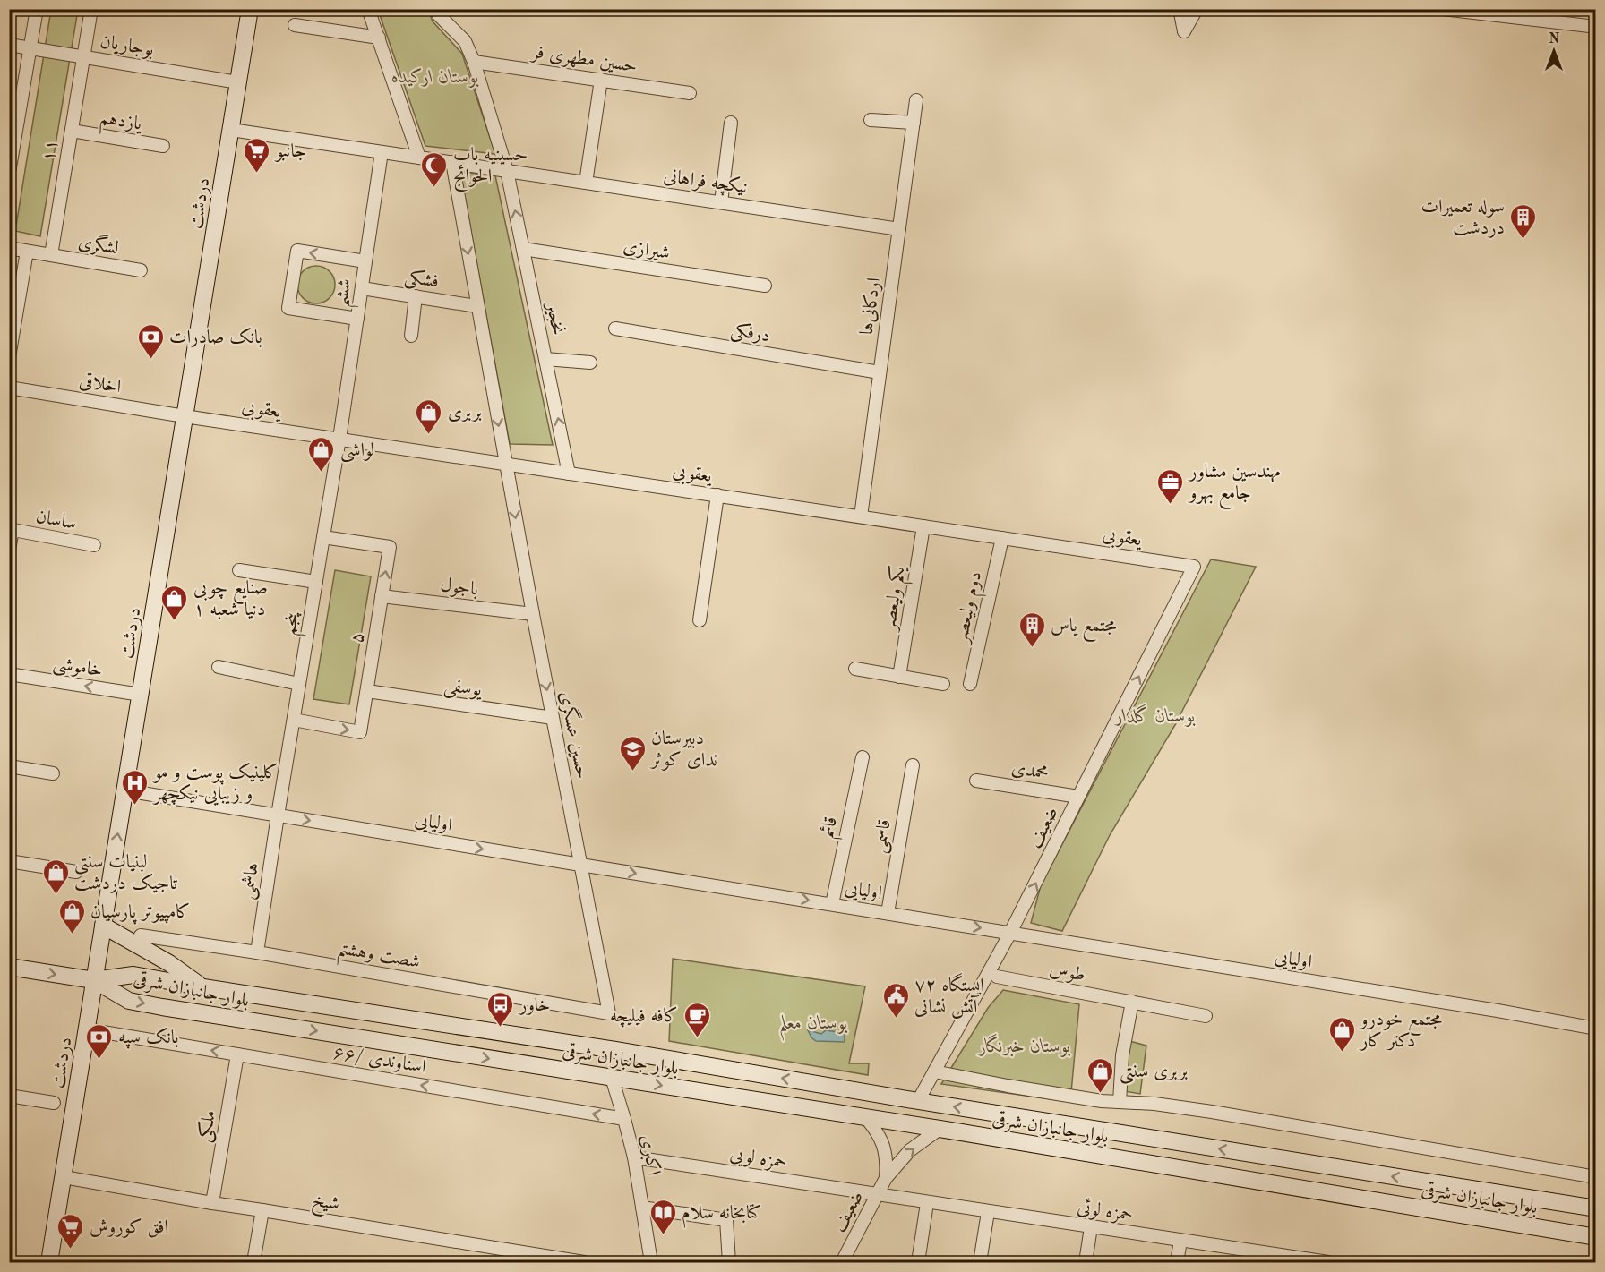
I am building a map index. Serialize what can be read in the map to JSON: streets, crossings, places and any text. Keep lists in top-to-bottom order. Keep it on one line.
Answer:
{"streets":{"main road":["دردشت","بلوار جانبازان شرقی"],"street":["بوجاریان","حسین مطهری فر","یازدهم","۱۱","نیکچه فراهانی","لشگری","شیرازی","فشکی","ششم","اردکانی‌ها","نخجیر","درفکی","اخلاقی","یعقوبی","ساسان","باجول","یکم ولیعصر","دوم ولیعصر","پنجم","۵","خاموشی","یوسفی","حسین عسگری","محمدی","اولیایی","قائم","ضعیف","قاسمی","هاشمی","شصت وهشتم","طوس","اسناوندی /۶۶","ملکی","اکبری","حمزه لویی","شیخ","حمزه لوئی"]},"crossings":[["بوجاریان","۱۱"],["بوجاریان","دردشت"],["حسین مطهری فر","نخجیر"],["یازدهم","۱۱"],["۱۱","لشگری"],["نیکچه فراهانی","اردکانی‌ها"],["نیکچه فراهانی","نخجیر"],["دردشت","اخلاقی"],["دردشت","یعقوبی"],["دردشت","خاموشی"],["دردشت","اولیایی"],["دردشت","بلوار جانبازان شرقی"],["دردشت","اسناوندی /۶۶"],["دردشت","شیخ"],["شیرازی","نخجیر"],["فشکی","ششم"],["ششم","یعقوبی"],["ششم","پنجم"],["اردکانی‌ها","درفکی"],["اردکانی‌ها","یعقوبی"],["نخجیر","یعقوبی"],["اخلاقی","یعقوبی"],["یعقوبی","یکم ولیعصر"],["یعقوبی","دوم ولیعصر"],["یعقوبی","پنجم"],["یعقوبی","حسین عسگری"],["یعقوبی","ضعیف"],["باجول","۵"],["باجول","حسین عسگری"],["پنجم","۵"],["پنجم","اولیایی"],["پنجم","هاشمی"],["۵","یوسفی"],["یوسفی","حسین عسگری"],["حسین عسگری","اولیایی"],["حسین عسگری","شصت وهشتم"],["محمدی","ضعیف"],["اولیایی","قائم"],["اولیایی","ضعیف"],["اولیایی","قاسمی"],["اولیایی","هاشمی"],["ضعیف","بلوار جانبازان شرقی"],["ضعیف","حمزه لویی"],["ضعیف","حمزه لوئی"],["هاشمی","شصت وهشتم"],["اسناوندی /۶۶","ملکی"],["اسناوندی /۶۶","اکبری"],["ملکی","شیخ"],["اکبری","حمزه لویی"],["حمزه لویی","حمزه لوئی"]],"one_way":["حسین عسگری","اولیایی","ضعیف","اسناوندی /۶۶"],"parks":["بوستان ارکیده","بوستان گلدار","بوستان معلم","بوستان خبرنگار"],"places":{"supermarket":["جانبو","افق کوروش"],"mosque":["حسینیه باب الحوائج"],"building":["سوله تعمیرات دردشت","مجتمع یاس"],"bank":["بانک صادرات","بانک سپه"],"shop":["بربری","لواشی","صنایع چوبی دنیا شعبه ۱","لبنیات سنتی تاجیک دردشت","کامپیوتر پارسیان","مجتمع خودرو دکتر کار","بربری سنتی"],"office":["مهندسین مشاور جامع بهرو"],"school or university":["دبیرستان ندای کوثر"],"hospital":["کلینیک پوست و مو و زیبایی نیکچهر"],"public building":["ایستگاه ۷۲ آتش نشانی"],"bus stop":["خاور"],"cafe":["کافه فیلیچه"],"library":["کتابخانه سلام"]},"north":"top"}
